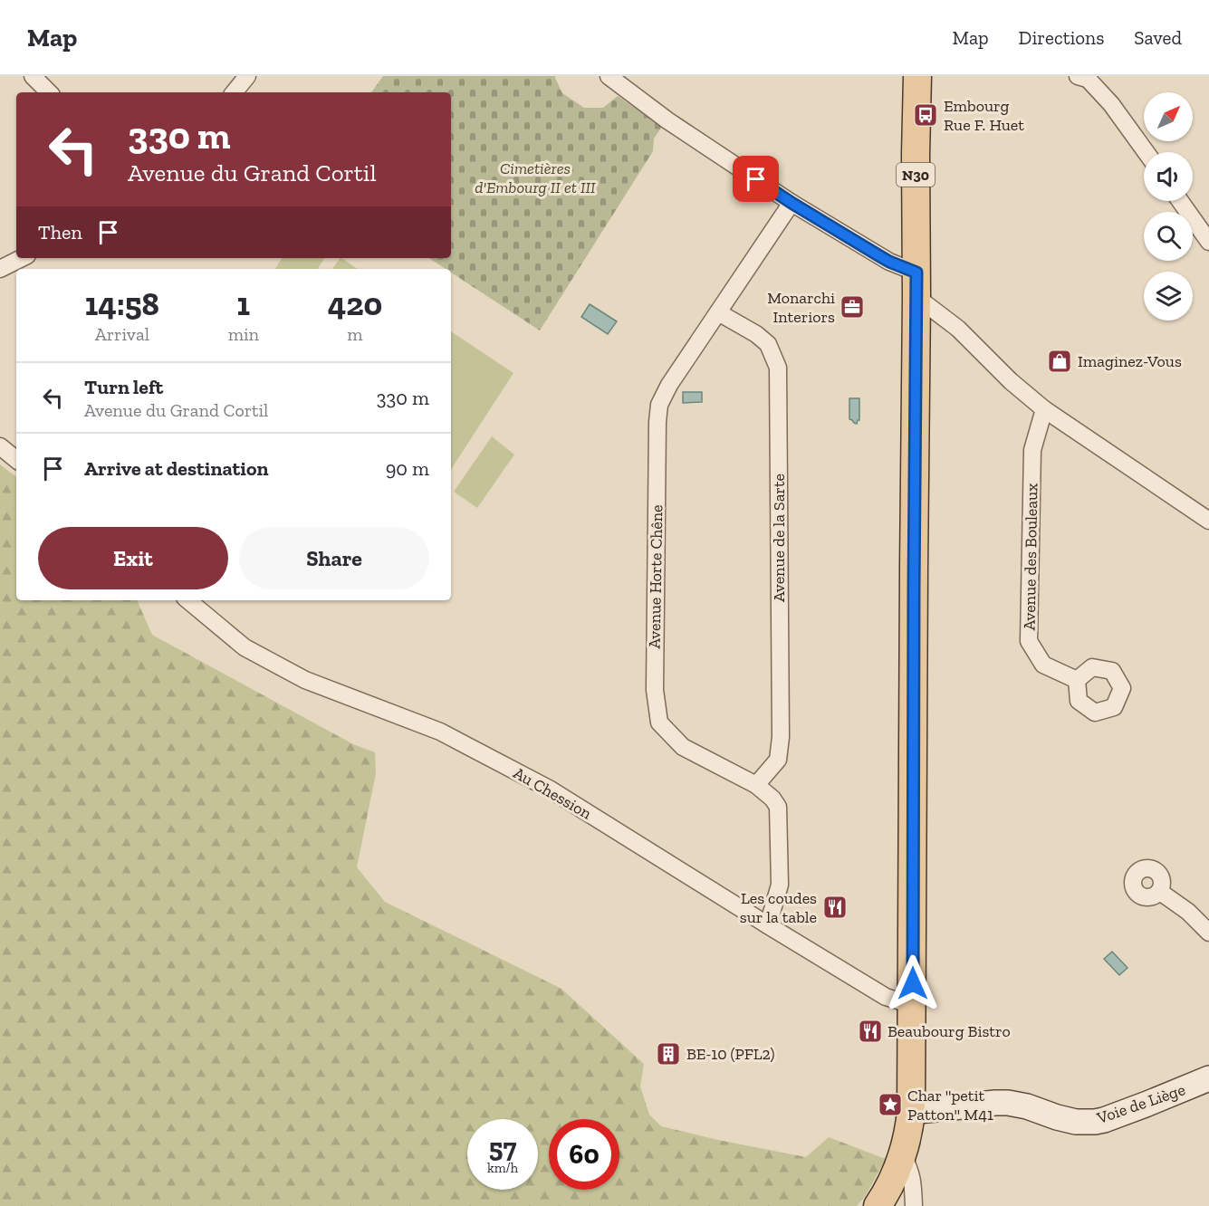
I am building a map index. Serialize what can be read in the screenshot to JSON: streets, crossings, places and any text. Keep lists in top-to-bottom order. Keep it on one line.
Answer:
{"streets":{"main road":["N30"],"street":["Avenue de la Sarte","Avenue des Bouleaux","Avenue Horte Chêne","Au Chession","Voie de Liège"]},"crossings":[["N30","Au Chession"],["N30","Voie de Liège"],["Avenue de la Sarte","Avenue Horte Chêne"],["Avenue Horte Chêne","Au Chession"]],"parks":["Cimetières d'Embourg II et III"],"places":{"bus stop":["Embourg Rue F. Huet"],"office":["Monarchi Interiors"],"shop":["Imaginez-Vous"],"restaurant":["Les coudes sur la table","Beaubourg Bistro"],"building":["BE-10 (PFL2)"],"place":["Char \"petit Patton\" M41"]},"north":"top right","page":{"header":"Map","nav":["Map","Directions","Saved"],"turn":["330 m","Avenue du Grand Cortil"],"then":"Then","eta":["14:58","Arrival","1","min","420","m"],"list":[{"name":"Turn left","note":"Avenue du Grand Cortil","value":"330 m"},{"name":"Arrive at destination","value":"90 m"}],"buttons":["Exit","Share"],"speed":"57 km/h","limit":"60"}}
